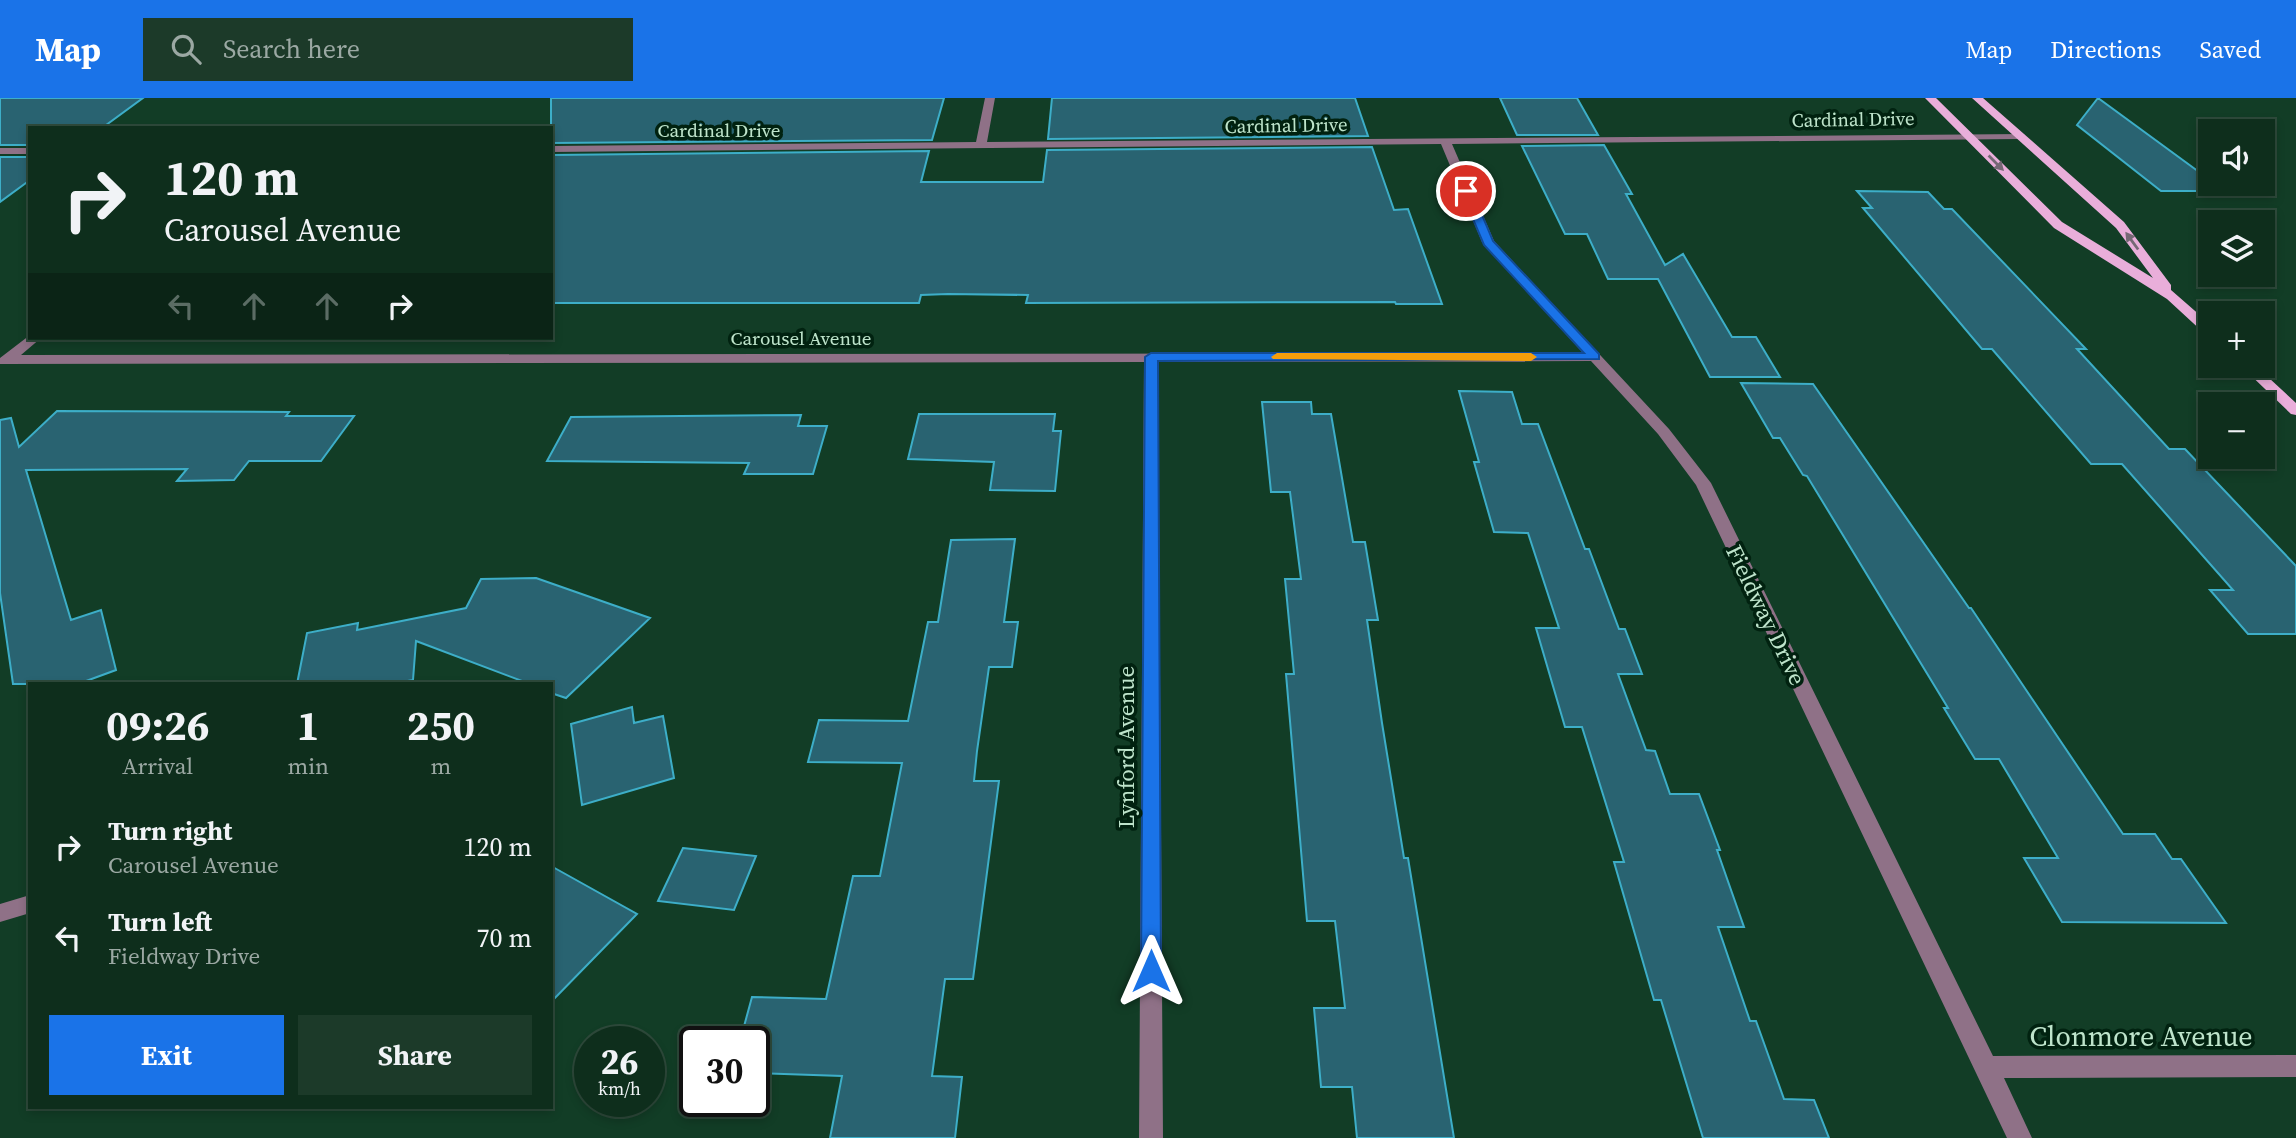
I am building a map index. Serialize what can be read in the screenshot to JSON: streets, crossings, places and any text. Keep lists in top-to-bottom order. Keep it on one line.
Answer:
{"streets":{"street":["Cardinal Drive","Carousel Avenue","Fieldway Drive","Lynford Avenue","Clonmore Avenue"]},"crossings":[["Cardinal Drive","Fieldway Drive"],["Carousel Avenue","Fieldway Drive"],["Carousel Avenue","Lynford Avenue"],["Fieldway Drive","Clonmore Avenue"]],"page":{"header":"Map","search":"Search here","nav":["Map","Directions","Saved"],"map_buttons":["+","−"],"turn":["120 m","Carousel Avenue"],"eta":["09:26","Arrival","1","min","250","m"],"list":[{"name":"Turn right","note":"Carousel Avenue","value":"120 m"},{"name":"Turn left","note":"Fieldway Drive","value":"70 m"}],"buttons":["Exit","Share"],"speed":"26 km/h","limit":"30"}}
